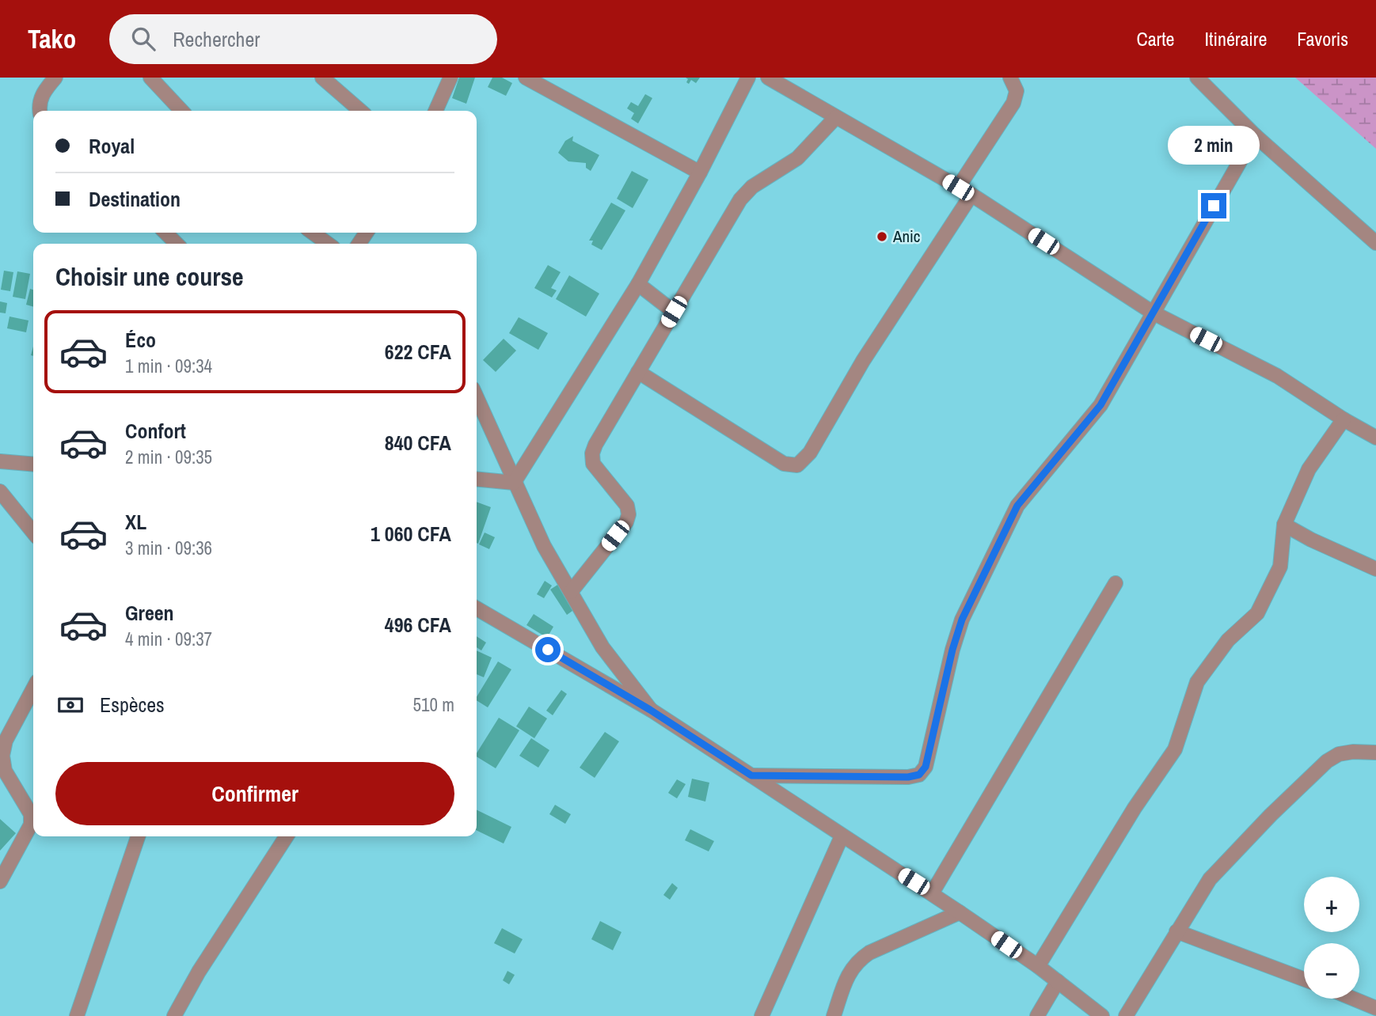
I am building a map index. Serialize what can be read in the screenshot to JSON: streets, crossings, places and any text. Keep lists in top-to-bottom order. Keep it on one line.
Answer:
{"places":["Anic"],"page":{"header":"Tako","search":"Rechercher","nav":["Carte","Itinéraire","Favoris"],"banner":["Royal","Destination"],"bubble":"2 min","heading":"Choisir une course","list":[{"name":"Éco","note":"1 min · 09:34","value":"622 CFA"},{"name":"Confort","note":"2 min · 09:35","value":"840 CFA"},{"name":"XL","note":"3 min · 09:36","value":"1 060 CFA"},{"name":"Green","note":"4 min · 09:37","value":"496 CFA"}],"pay":["Espèces","510 m"],"buttons":"Confirmer","map_buttons":["+","−"]}}
